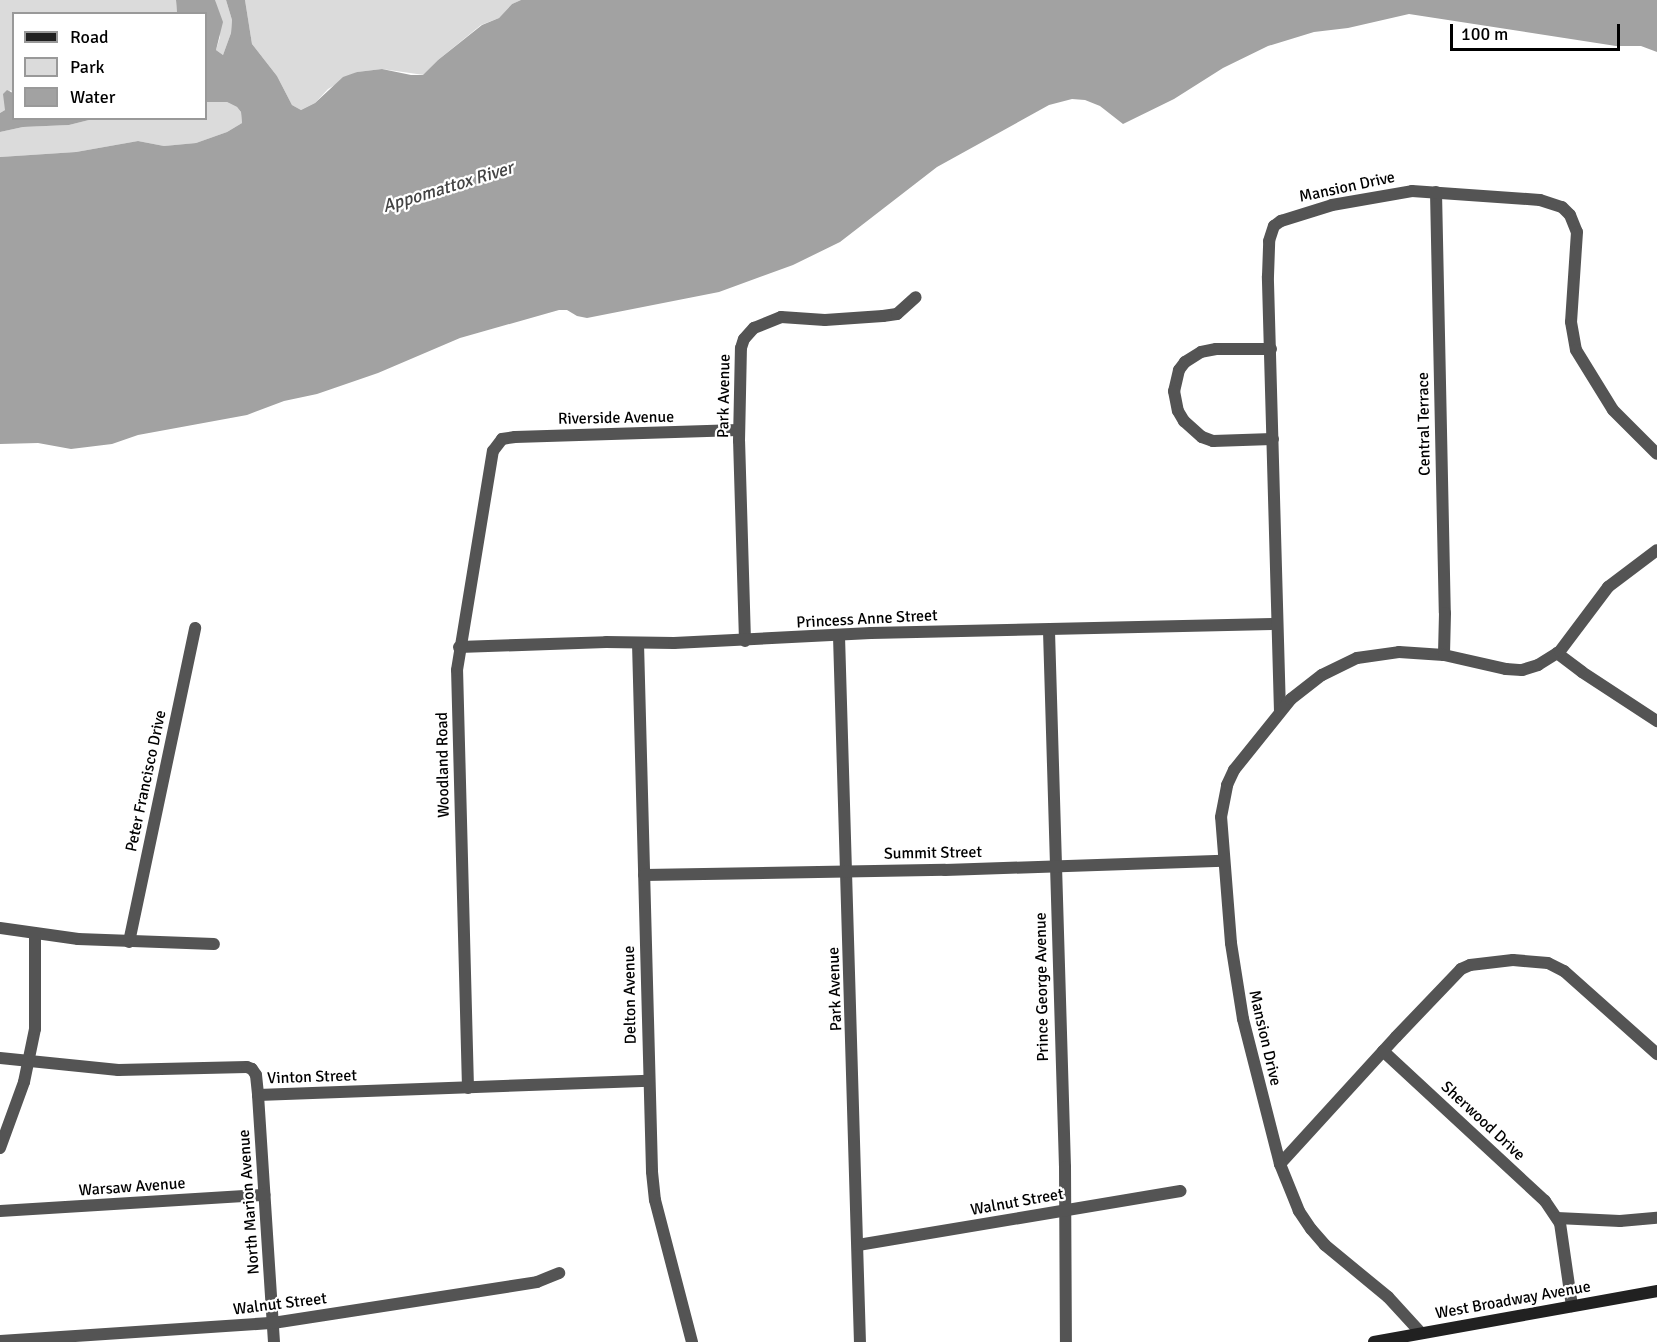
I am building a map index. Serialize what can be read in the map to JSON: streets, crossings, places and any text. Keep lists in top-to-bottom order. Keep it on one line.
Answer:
{"streets":{"main road":["West Broadway Avenue"],"street":["Mansion Drive","Park Avenue","Riverside Avenue","Central Terrace","Princess Anne Street","Woodland Road","Peter Francisco Drive","Summit Street","Prince George Avenue","Delton Avenue","Vinton Street","Sherwood Drive","Warsaw Avenue","North Marion Avenue","Walnut Street"]},"crossings":[["Mansion Drive","Central Terrace"],["Mansion Drive","Princess Anne Street"],["Mansion Drive","Summit Street"],["Mansion Drive","West Broadway Avenue"],["Park Avenue","Riverside Avenue"],["Park Avenue","Princess Anne Street"],["Park Avenue","Summit Street"],["Park Avenue","Walnut Street"],["Riverside Avenue","Woodland Road"],["Princess Anne Street","Woodland Road"],["Princess Anne Street","Prince George Avenue"],["Princess Anne Street","Delton Avenue"],["Woodland Road","Vinton Street"],["Summit Street","Prince George Avenue"],["Summit Street","Delton Avenue"],["Prince George Avenue","Walnut Street"],["Delton Avenue","Vinton Street"],["Vinton Street","North Marion Avenue"],["Sherwood Drive","West Broadway Avenue"],["Warsaw Avenue","North Marion Avenue"],["North Marion Avenue","Walnut Street"]],"water":["Appomattox River"],"legend":["Road","Park","Water"],"scale_bar":"100 m"}
